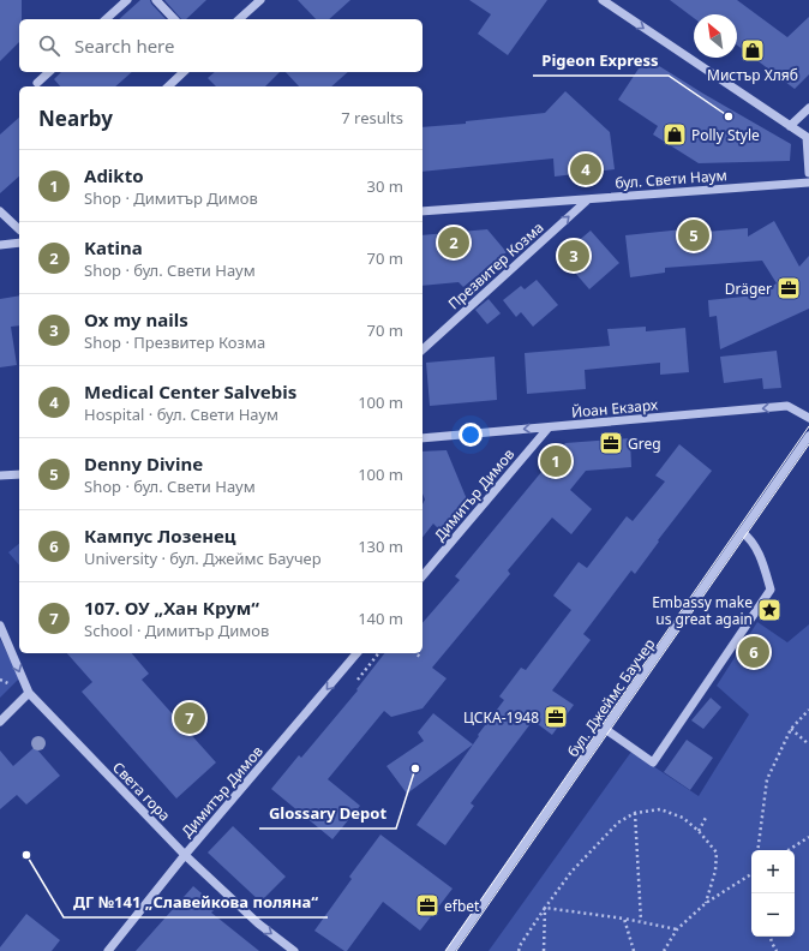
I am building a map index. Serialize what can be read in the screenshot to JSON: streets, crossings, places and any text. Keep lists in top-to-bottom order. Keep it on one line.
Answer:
{"streets":{"street":["бул. Свети Наум","Презвитер Козма","Йоан Екзарх","Димитър Димов","бул. Джеймс Баучер","Света гора"]},"crossings":[["бул. Свети Наум","Презвитер Козма"],["Йоан Екзарх","Димитър Димов"],["Димитър Димов","Света гора"]],"one_way":["Презвитер Козма","Йоан Екзарх","Димитър Димов","Света гора"],"places":{"shop":["Мистър Хляб","Polly Style"],"other":["Pigeon Express","Glossary Depot","ДГ №141 „Славейкова поляна“"],"office":["Dräger","Greg","ЦСКА-1948","efbet"],"place":["Embassy make us great again"]},"north":"top left","page":{"search":"Search here","heading":["Nearby","7 results"],"list":[{"mark":"1","name":"Adikto","note":"Shop · Димитър Димов","value":"30 m"},{"mark":"2","name":"Katina","note":"Shop · бул. Свети Наум","value":"70 m"},{"mark":"3","name":"Ox my nails","note":"Shop · Презвитер Козма","value":"70 m"},{"mark":"4","name":"Medical Center Salvebis","note":"Hospital · бул. Свети Наум","value":"100 m"},{"mark":"5","name":"Denny Divine","note":"Shop · бул. Свети Наум","value":"100 m"},{"mark":"6","name":"Кампус Лозенец","note":"University · бул. Джеймс Баучер","value":"130 m"},{"mark":"7","name":"107. ОУ „Хан Крум“","note":"School · Димитър Димов","value":"140 m"}],"pins":["4","5","2","3","1","6","7"],"map_buttons":["+","−"]}}
